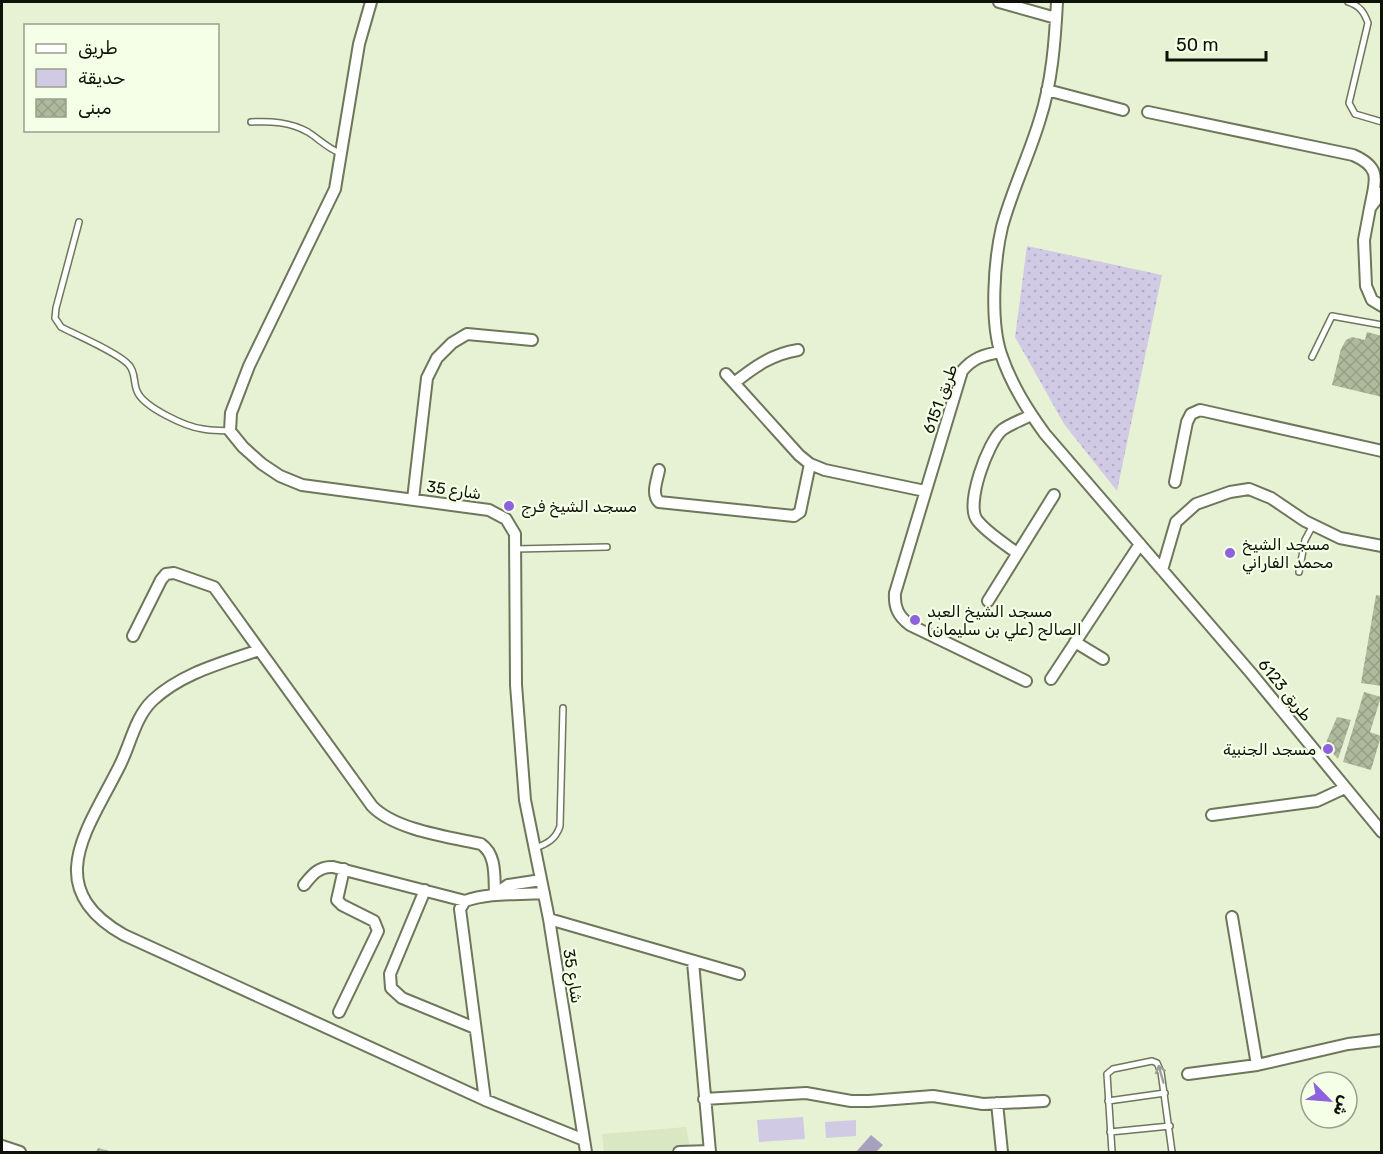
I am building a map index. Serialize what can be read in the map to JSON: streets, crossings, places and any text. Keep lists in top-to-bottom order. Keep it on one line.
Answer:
{"streets":{"street":["طريق 6151","شارع 35","طريق 6123"]},"crossings":[["طريق 6151","طريق 6123"]],"places":["مسجد الشيخ فرج","مسجد الشيخ محمد الفاراني","مسجد الشيخ العبد الصالح (علي بن سليمان)","مسجد الجنبية"],"legend":["طريق","حديقة","مبنى"],"scale_bar":"50 m","north":"bottom right"}
